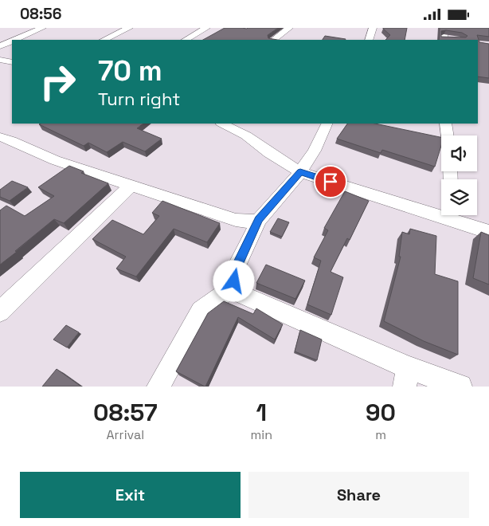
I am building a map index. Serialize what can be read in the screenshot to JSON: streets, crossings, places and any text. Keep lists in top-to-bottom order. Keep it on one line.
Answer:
{"page":{"status":"08:56","turn":["70 m","Turn right"],"eta":["08:57","Arrival","1","min","90","m"],"buttons":["Exit","Share"]}}
